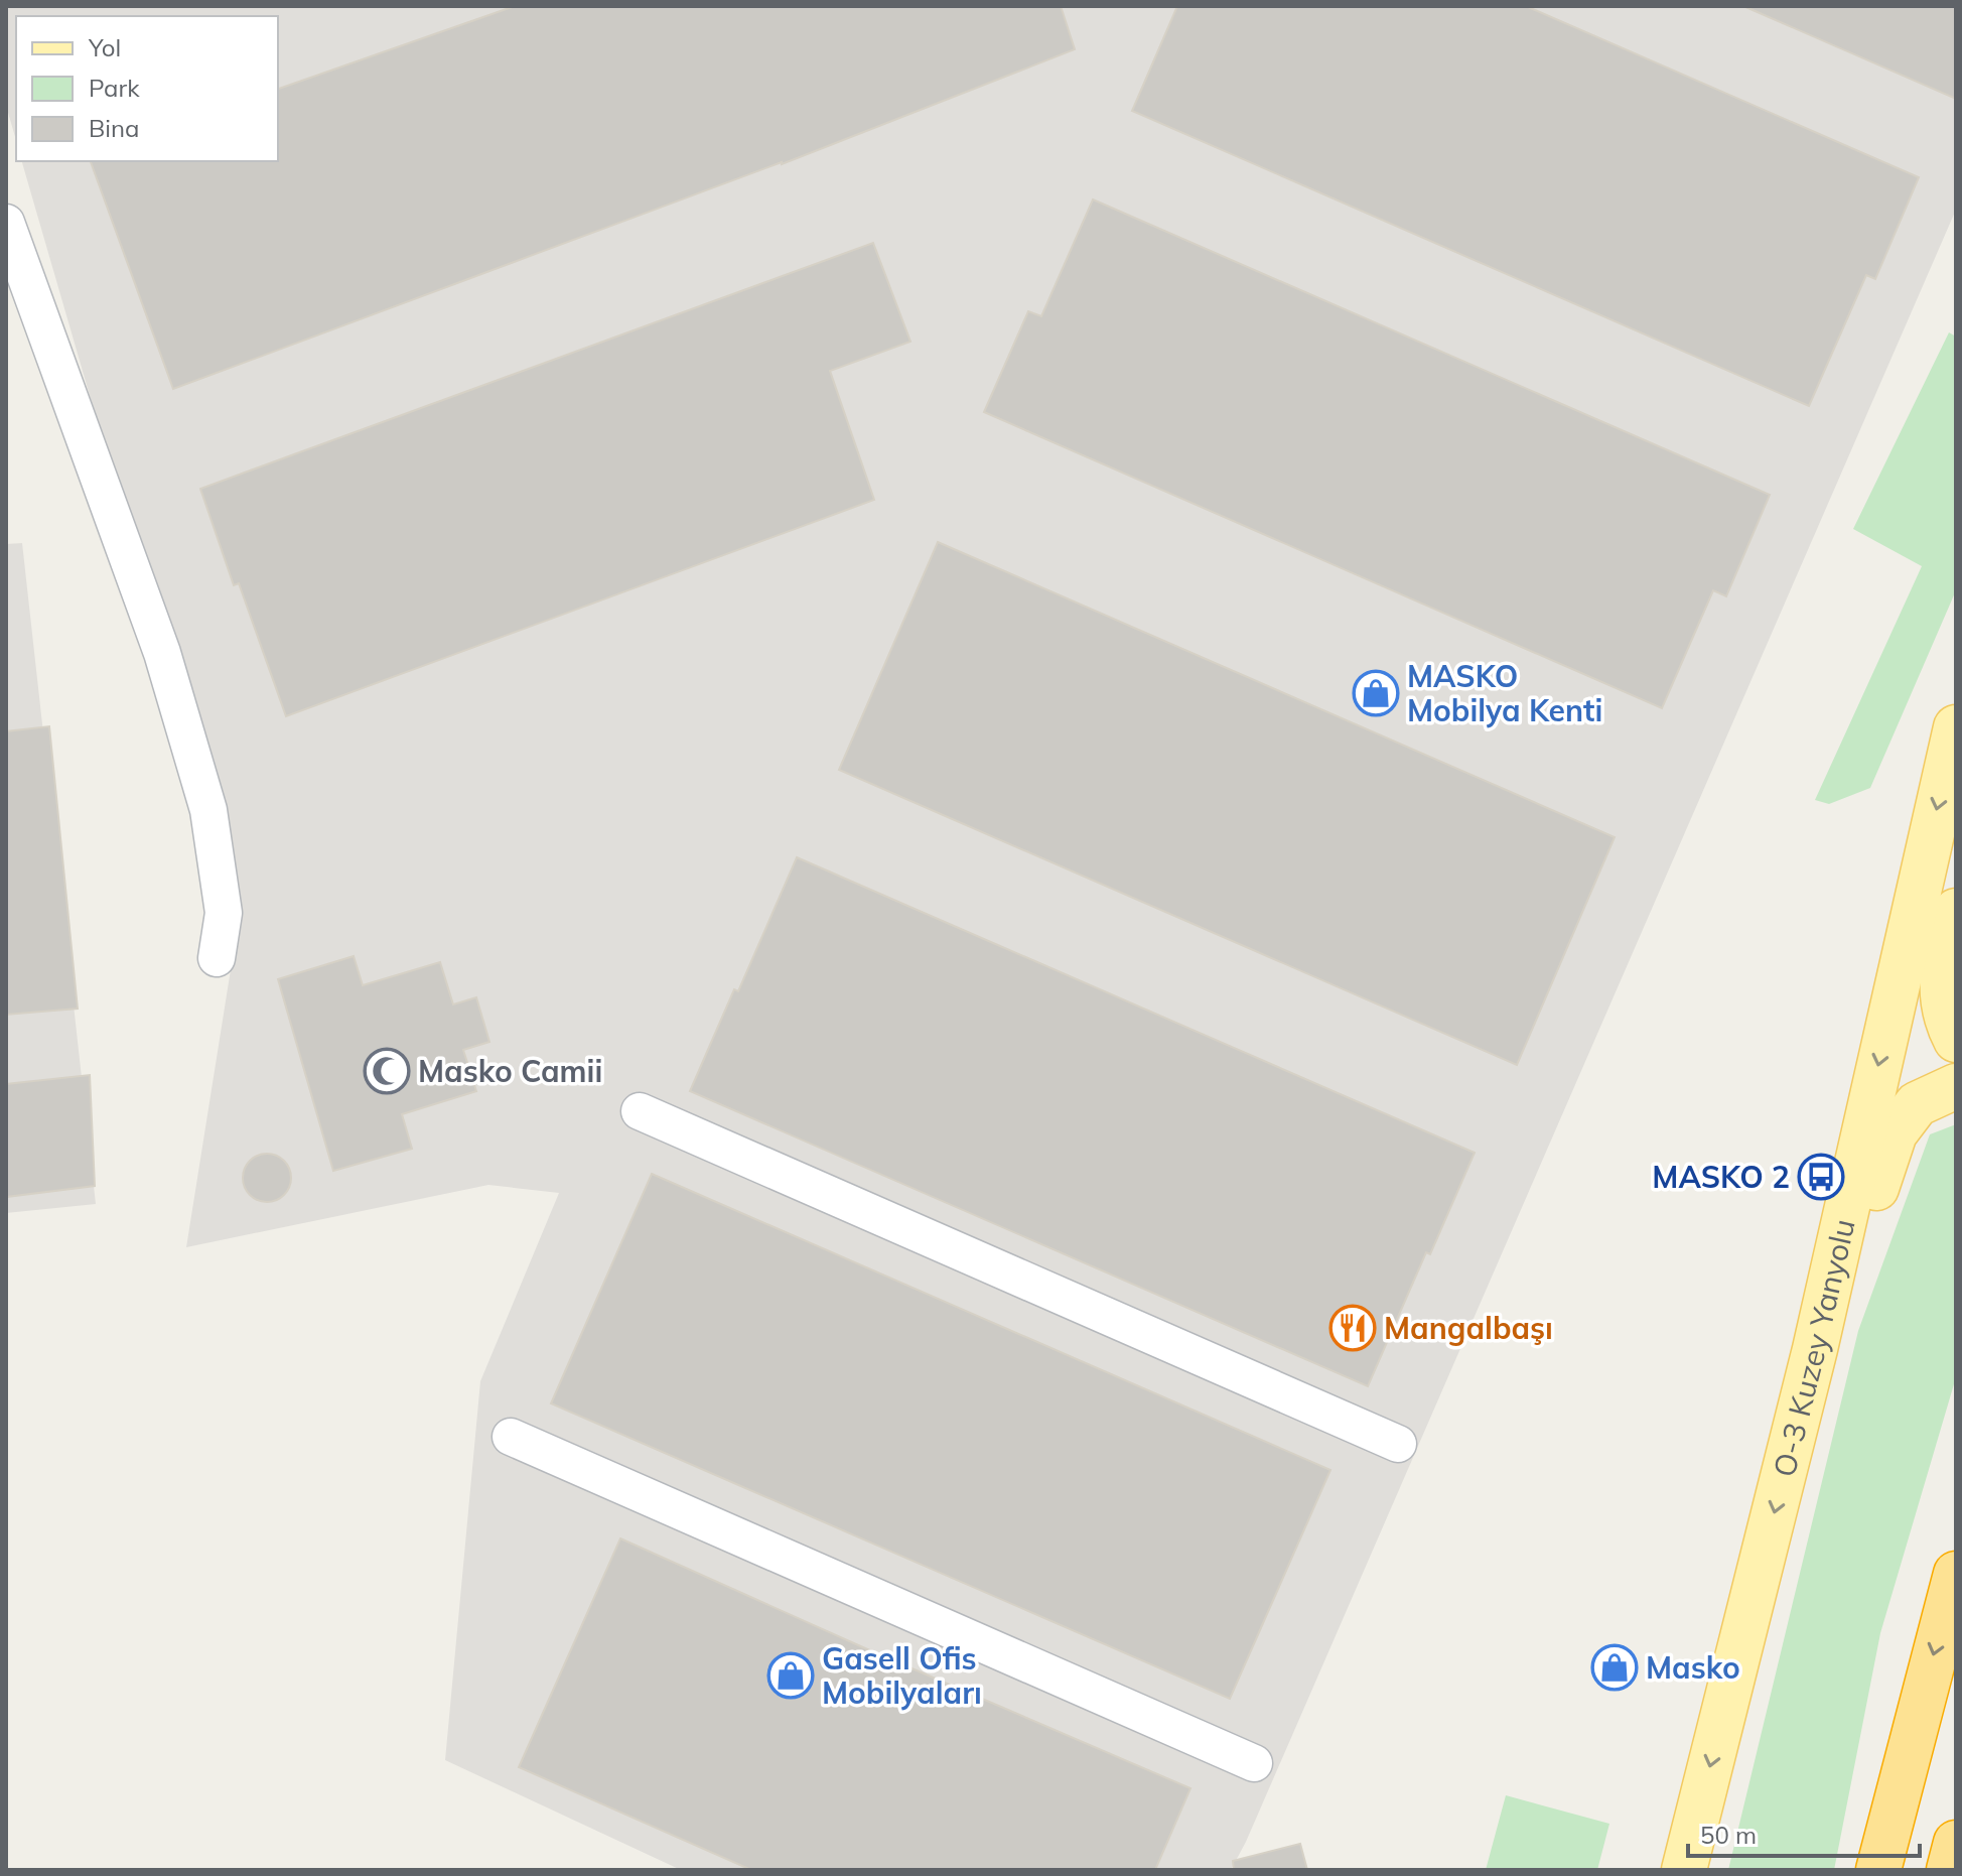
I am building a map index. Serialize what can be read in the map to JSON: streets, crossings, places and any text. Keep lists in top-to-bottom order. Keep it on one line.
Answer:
{"streets":{"main road":["O-3 Kuzey Yanyolu"]},"places":{"shop":["MASKO Mobilya Kenti","Masko","Gasell Ofis Mobilyaları"],"mosque":["Masko Camii"],"bus stop":["MASKO 2"],"restaurant":["Mangalbaşı"]},"legend":["Yol","Park","Bina"],"scale_bar":"50 m"}
